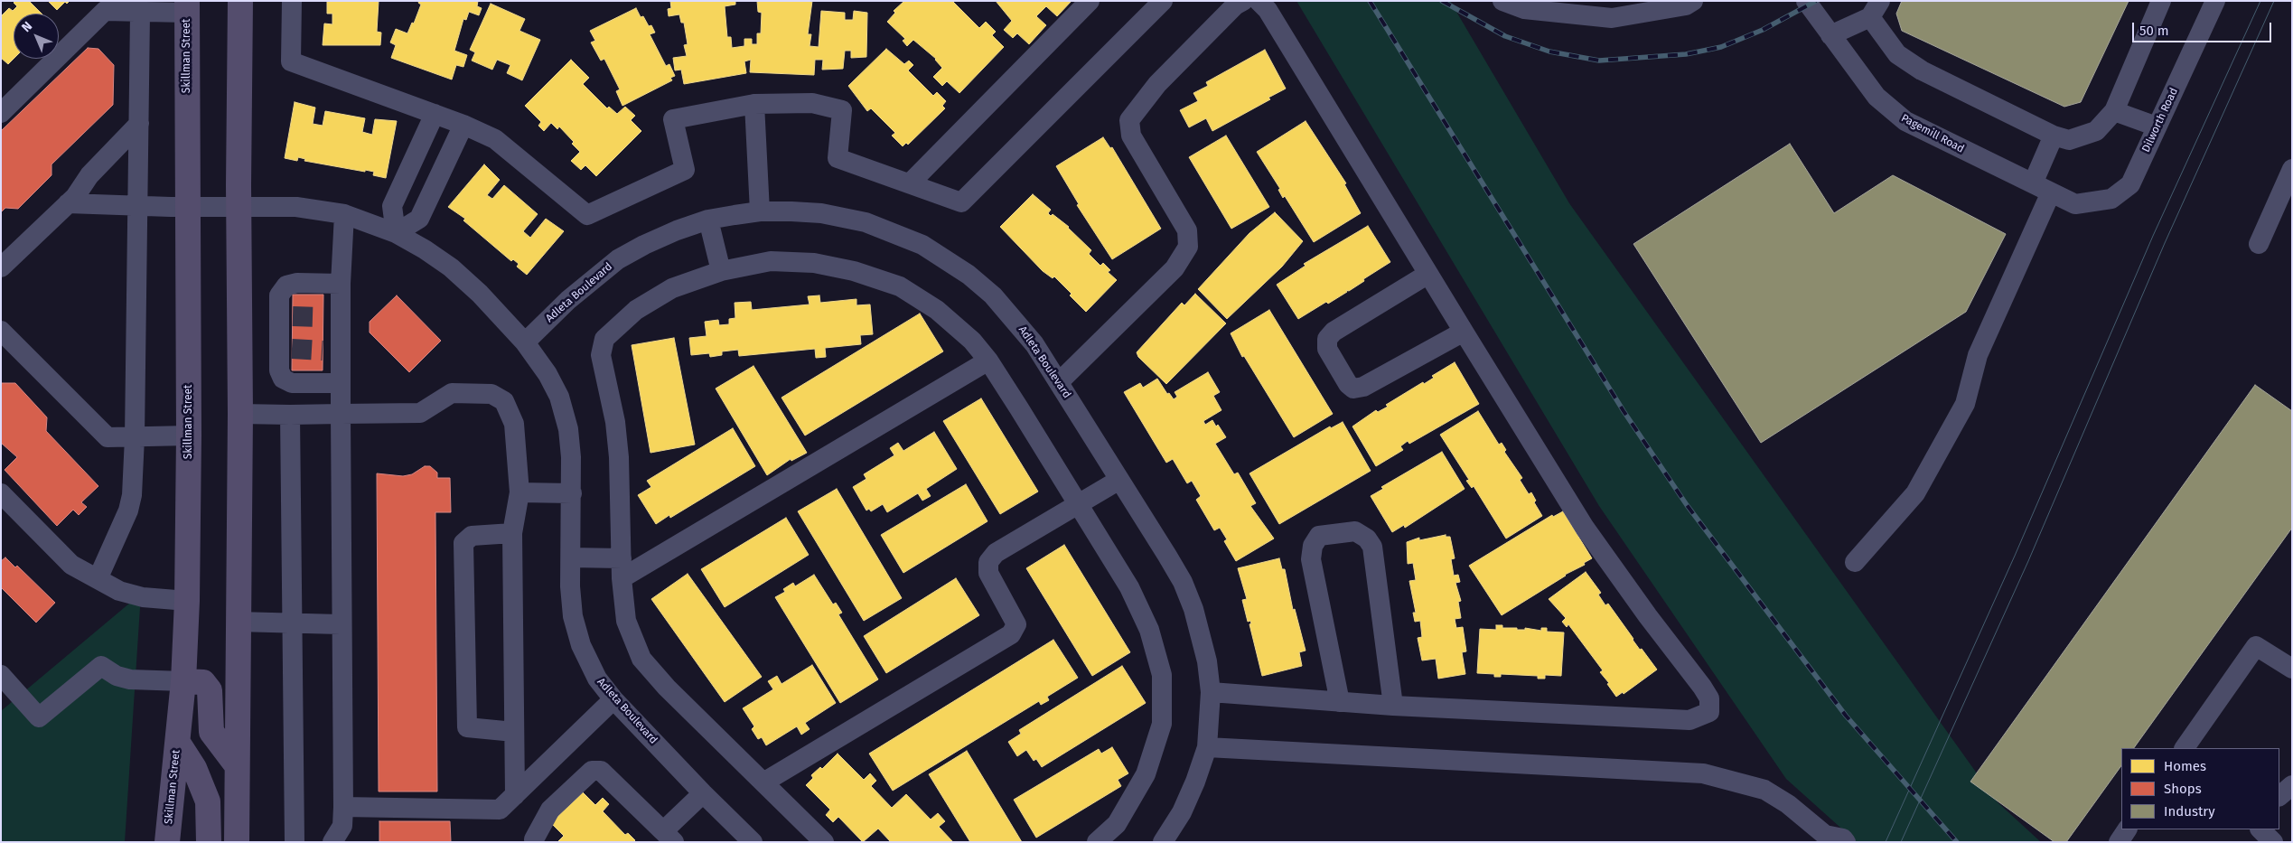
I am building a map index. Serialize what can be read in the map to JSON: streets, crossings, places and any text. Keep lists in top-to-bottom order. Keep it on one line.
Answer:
{"streets":{"main road":["Skillman Street"],"street":["Dilworth Road","Pagemill Road","Adleta Boulevard"]},"crossings":[["Skillman Street","Adleta Boulevard"],["Dilworth Road","Pagemill Road"]],"legend":["Homes","Shops","Industry"],"scale_bar":"50 m","north":"top left"}
